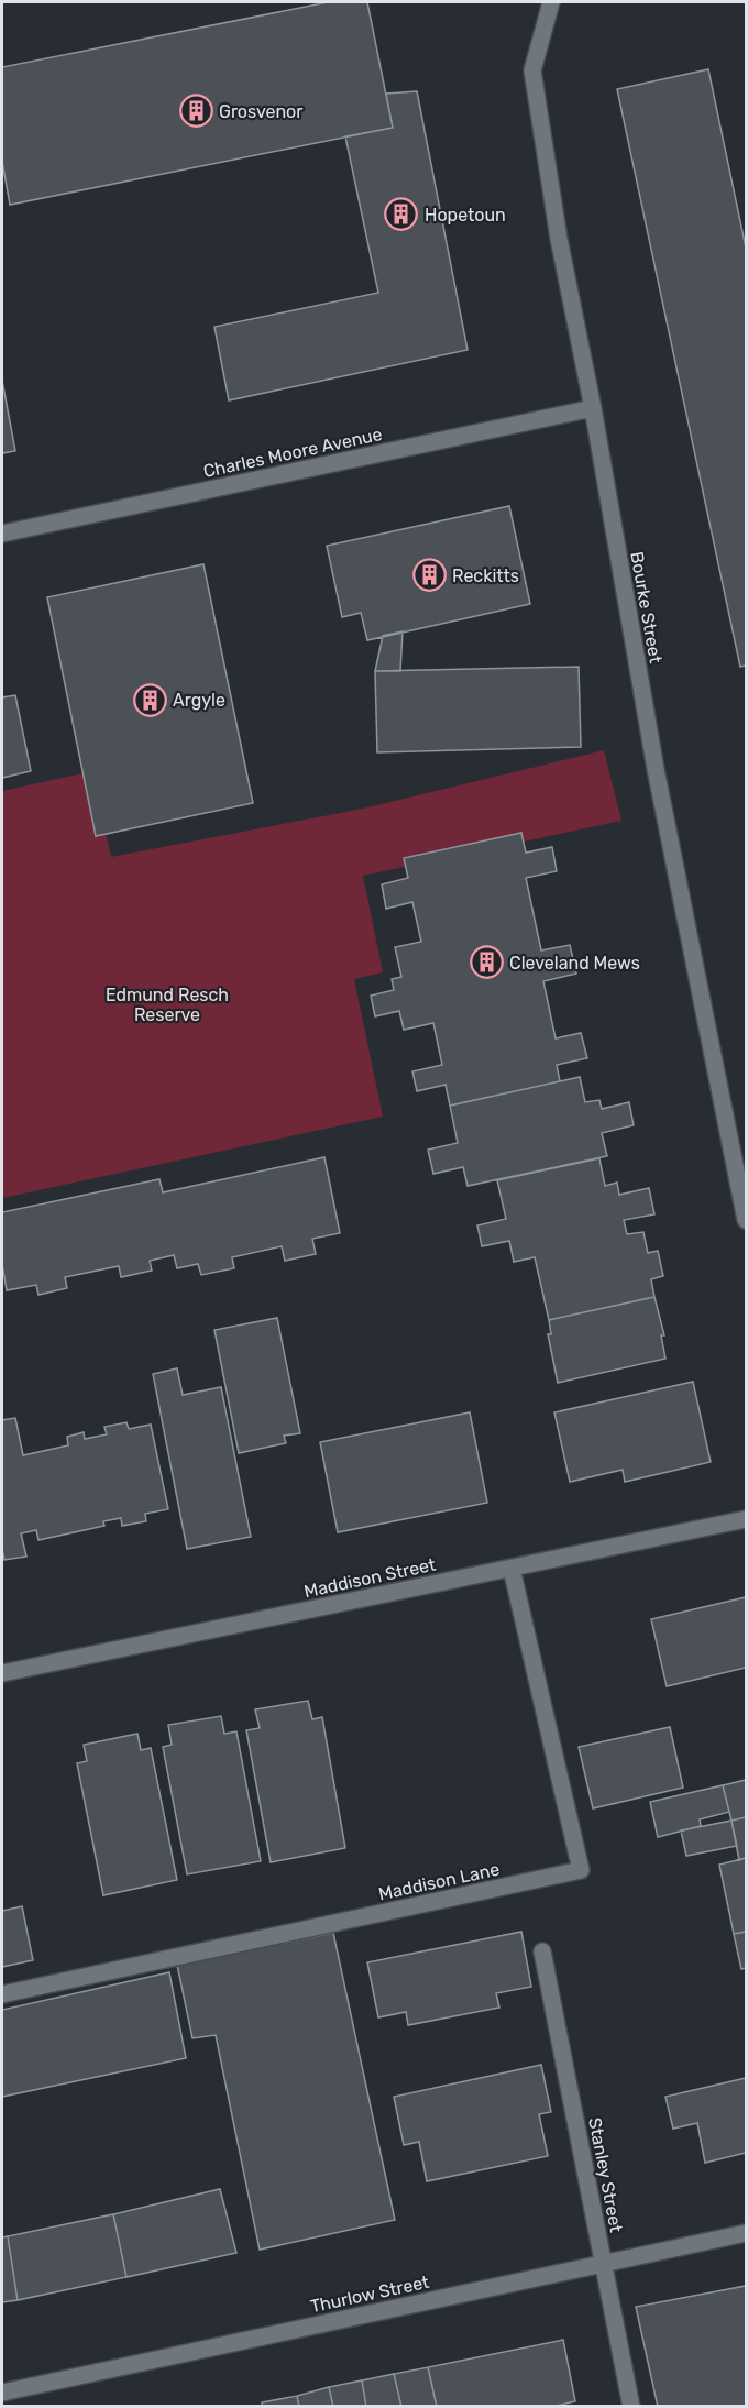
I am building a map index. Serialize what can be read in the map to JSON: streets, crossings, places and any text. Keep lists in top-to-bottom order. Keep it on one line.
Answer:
{"streets":{"street":["Charles Moore Avenue","Bourke Street","Maddison Street","Maddison Lane","Stanley Street","Thurlow Street"]},"crossings":[["Charles Moore Avenue","Bourke Street"],["Maddison Street","Maddison Lane"],["Stanley Street","Thurlow Street"]],"parks":["Edmund Resch Reserve"],"places":{"building":["Grosvenor","Hopetoun","Reckitts","Argyle","Cleveland Mews"]}}
